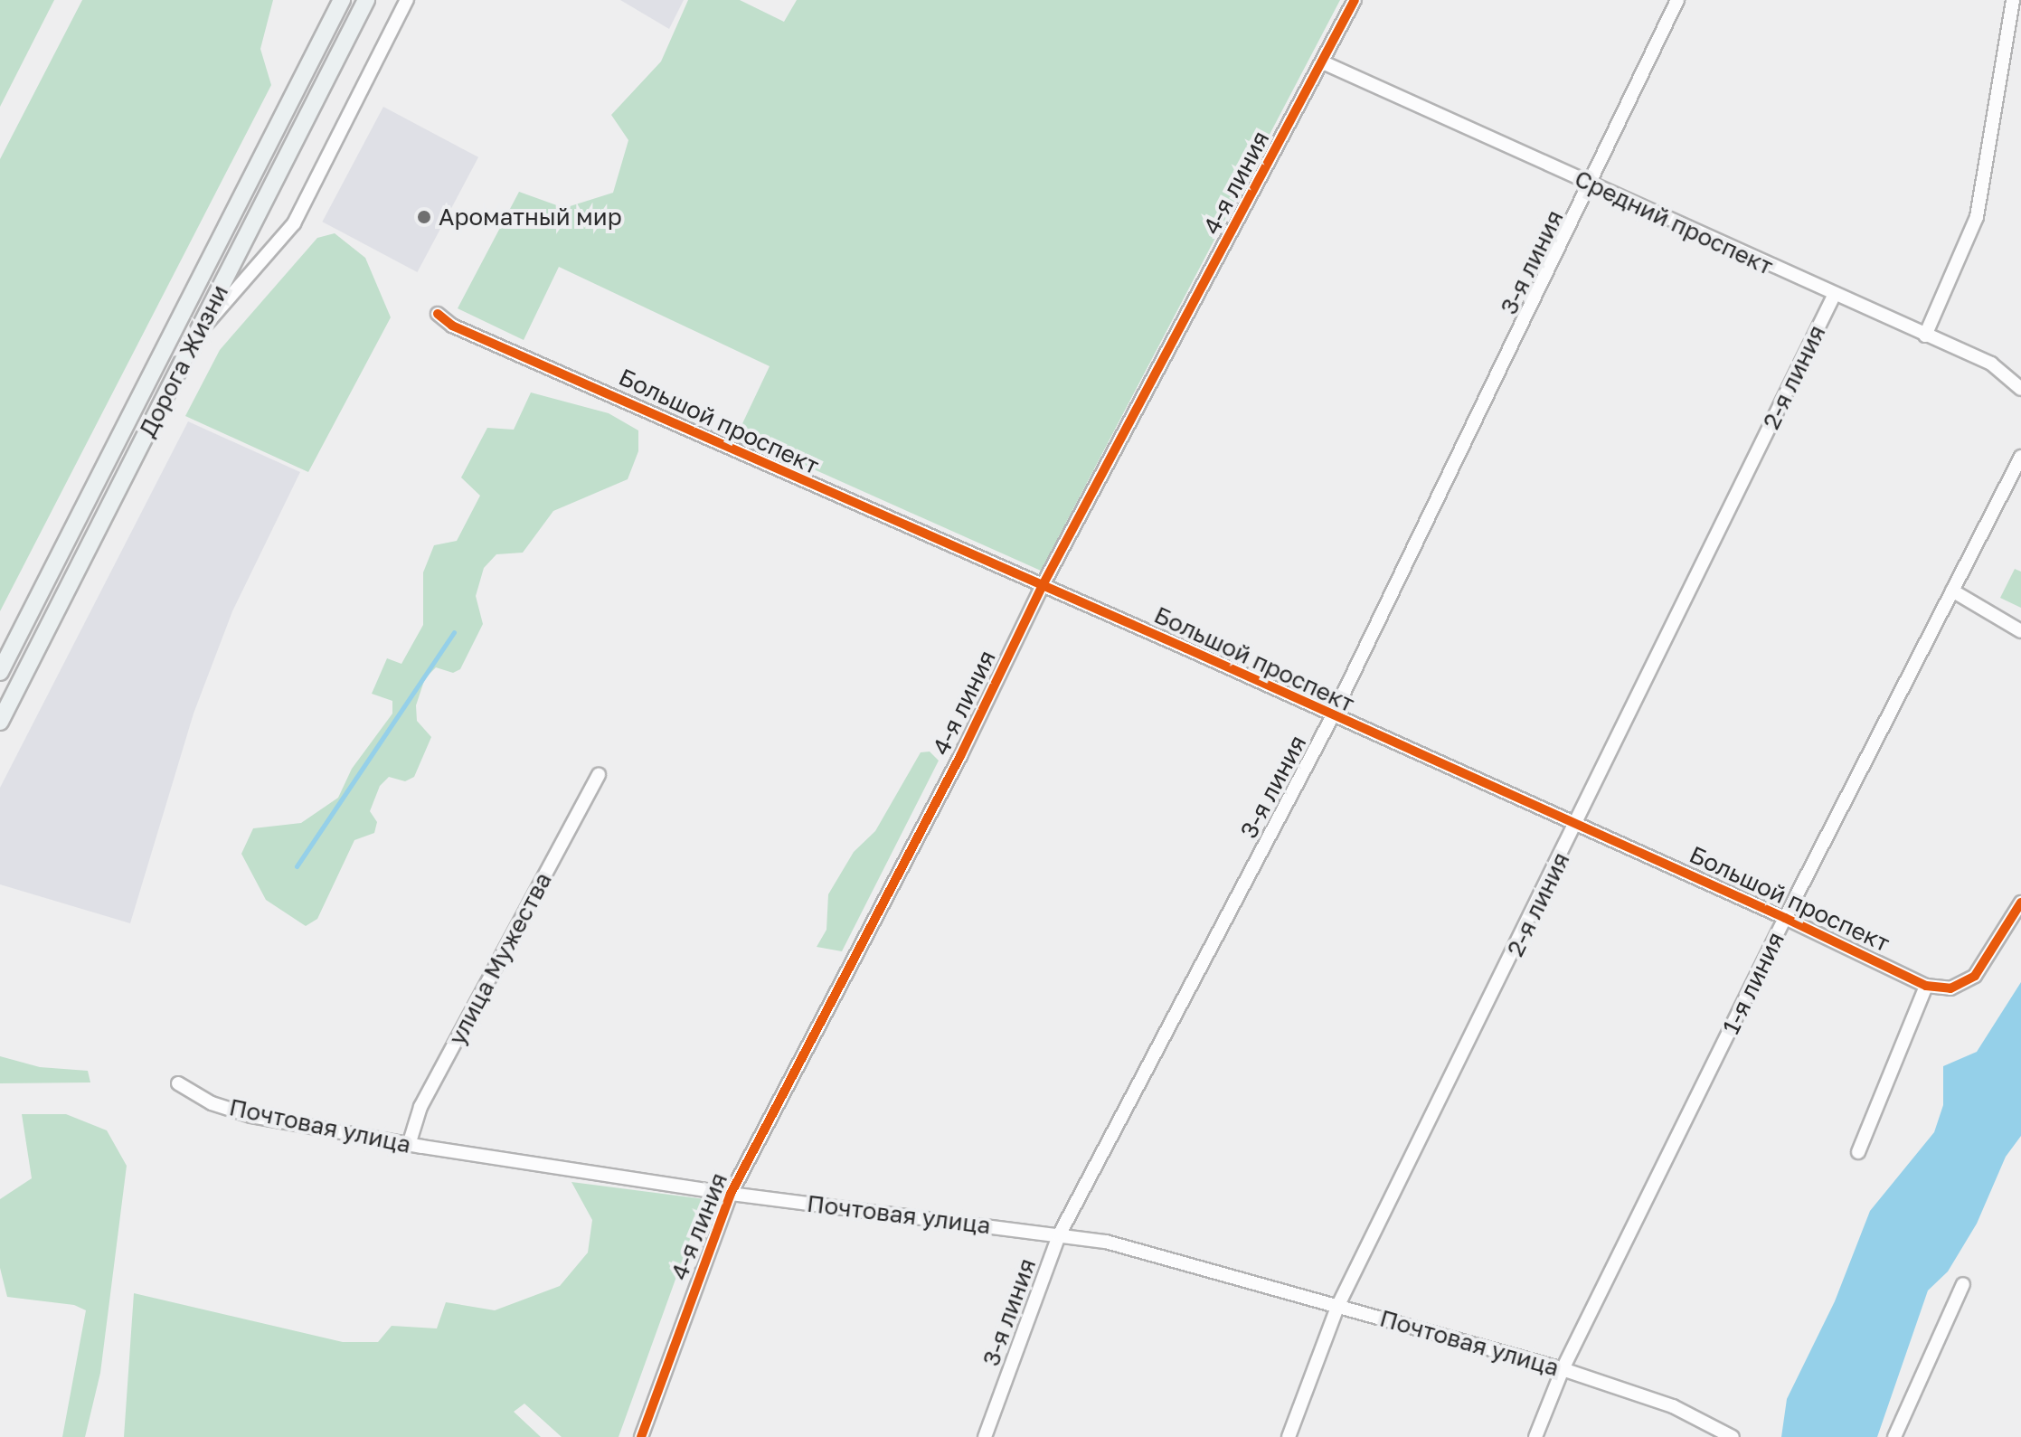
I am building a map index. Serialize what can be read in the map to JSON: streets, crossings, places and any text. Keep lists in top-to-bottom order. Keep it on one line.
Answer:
{"streets":{"main road":["Дорога Жизни"],"street":["4-я линия","Средний проспект","3-я линия","2-я линия","Большой проспект","улица Мужества","1-я линия","Почтовая улица"]},"crossings":[["4-я линия","Средний проспект"],["4-я линия","Большой проспект"],["4-я линия","Почтовая улица"],["Средний проспект","3-я линия"],["Средний проспект","2-я линия"],["3-я линия","Большой проспект"],["3-я линия","Почтовая улица"],["2-я линия","Большой проспект"],["2-я линия","Почтовая улица"],["Большой проспект","1-я линия"],["улица Мужества","Почтовая улица"],["1-я линия","Почтовая улица"]],"places":["Ароматный мир"]}
